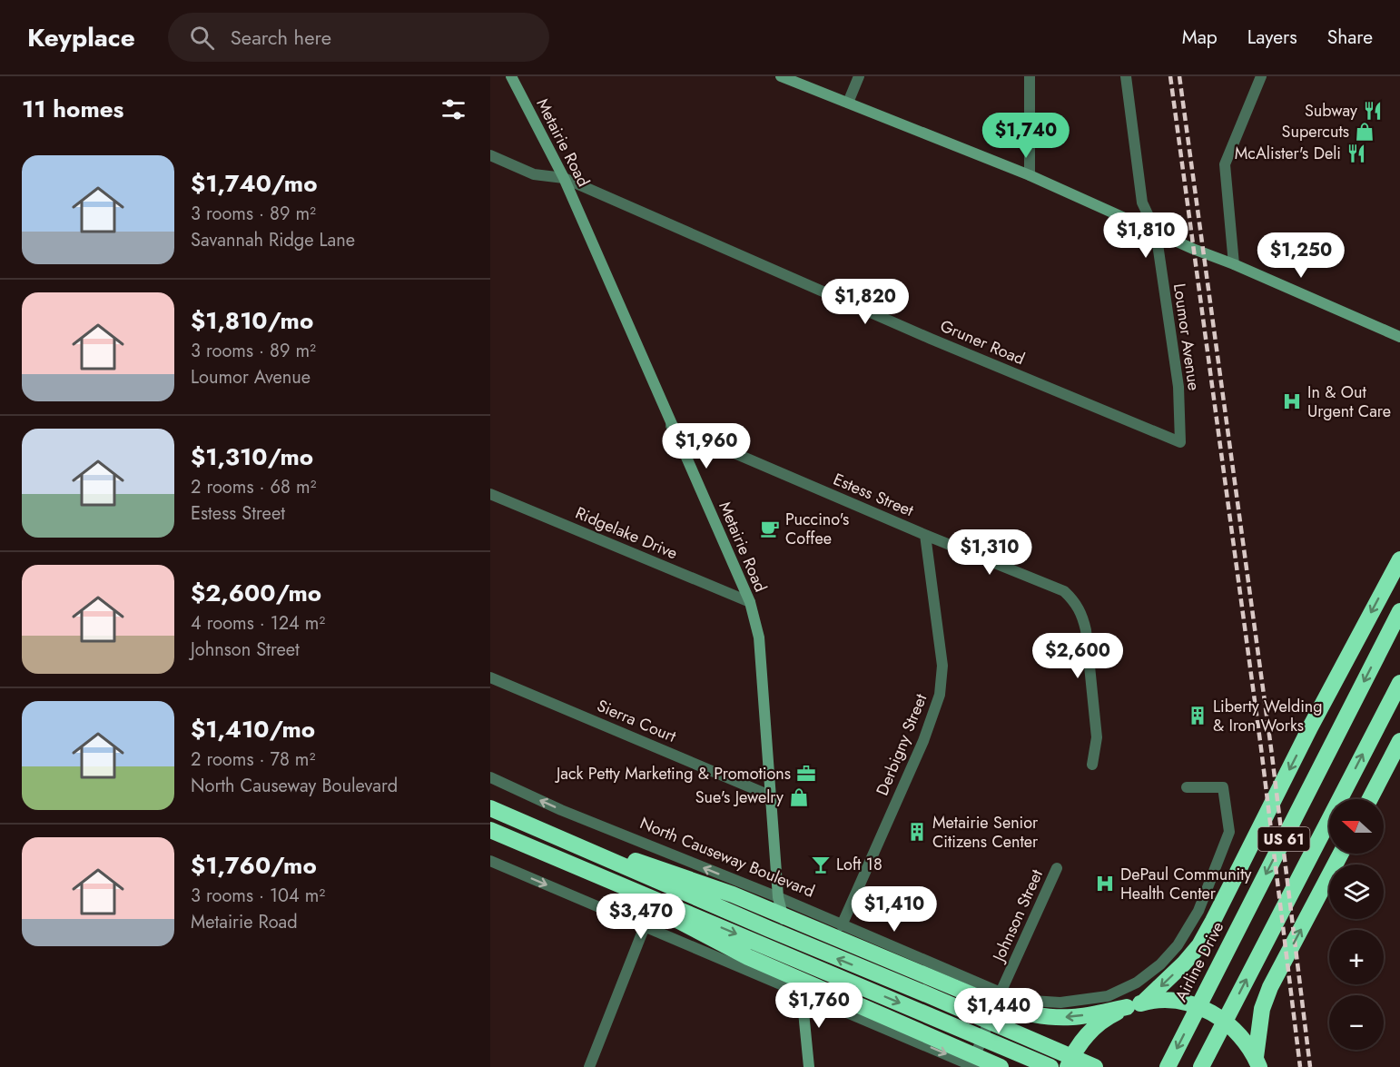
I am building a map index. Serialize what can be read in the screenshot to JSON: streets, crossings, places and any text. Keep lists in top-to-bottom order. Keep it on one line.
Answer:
{"streets":{"highway":["US 61","Airline Drive"],"main road":["Metairie Road"],"street":["Loumor Avenue","Gruner Road","Estess Street","Ridgelake Drive","Sierra Court","Derbigny Street","North Causeway Boulevard","Johnson Street"]},"crossings":[["Metairie Road","Gruner Road"],["Metairie Road","Estess Street"],["Metairie Road","Ridgelake Drive"],["Metairie Road","Sierra Court"],["Metairie Road","North Causeway Boulevard"],["Loumor Avenue","Gruner Road"],["Estess Street","Derbigny Street"],["Derbigny Street","North Causeway Boulevard"],["North Causeway Boulevard","Johnson Street"]],"places":{"restaurant":["Subway","McAlister's Deli"],"shop":["Supercuts","Sue's Jewelry"],"hospital":["In & Out Urgent Care","DePaul Community Health Center"],"cafe":["Puccino's Coffee"],"building":["Liberty Welding & Iron Works","Metairie Senior Citizens Center"],"office":["Jack Petty Marketing & Promotions"],"bar":["Loft 18"]},"north":"left","page":{"header":"Keyplace","search":"Search here","nav":["Map","Layers","Share"],"heading":"11 homes","price":["$1,740","$1,810","$1,250","$1,820","$1,960","$1,310","$2,600","$1,410","$3,470","$1,760","$1,440"],"list":[{"name":"$1,740/mo","note":"3 rooms · 89 m² · Savannah Ridge Lane"},{"name":"$1,810/mo","note":"3 rooms · 89 m² · Loumor Avenue"},{"name":"$1,310/mo","note":"2 rooms · 68 m² · Estess Street"},{"name":"$2,600/mo","note":"4 rooms · 124 m² · Johnson Street"},{"name":"$1,410/mo","note":"2 rooms · 78 m² · North Causeway Boulevard"},{"name":"$1,760/mo","note":"3 rooms · 104 m² · Metairie Road"}],"map_buttons":["+","−"]}}
